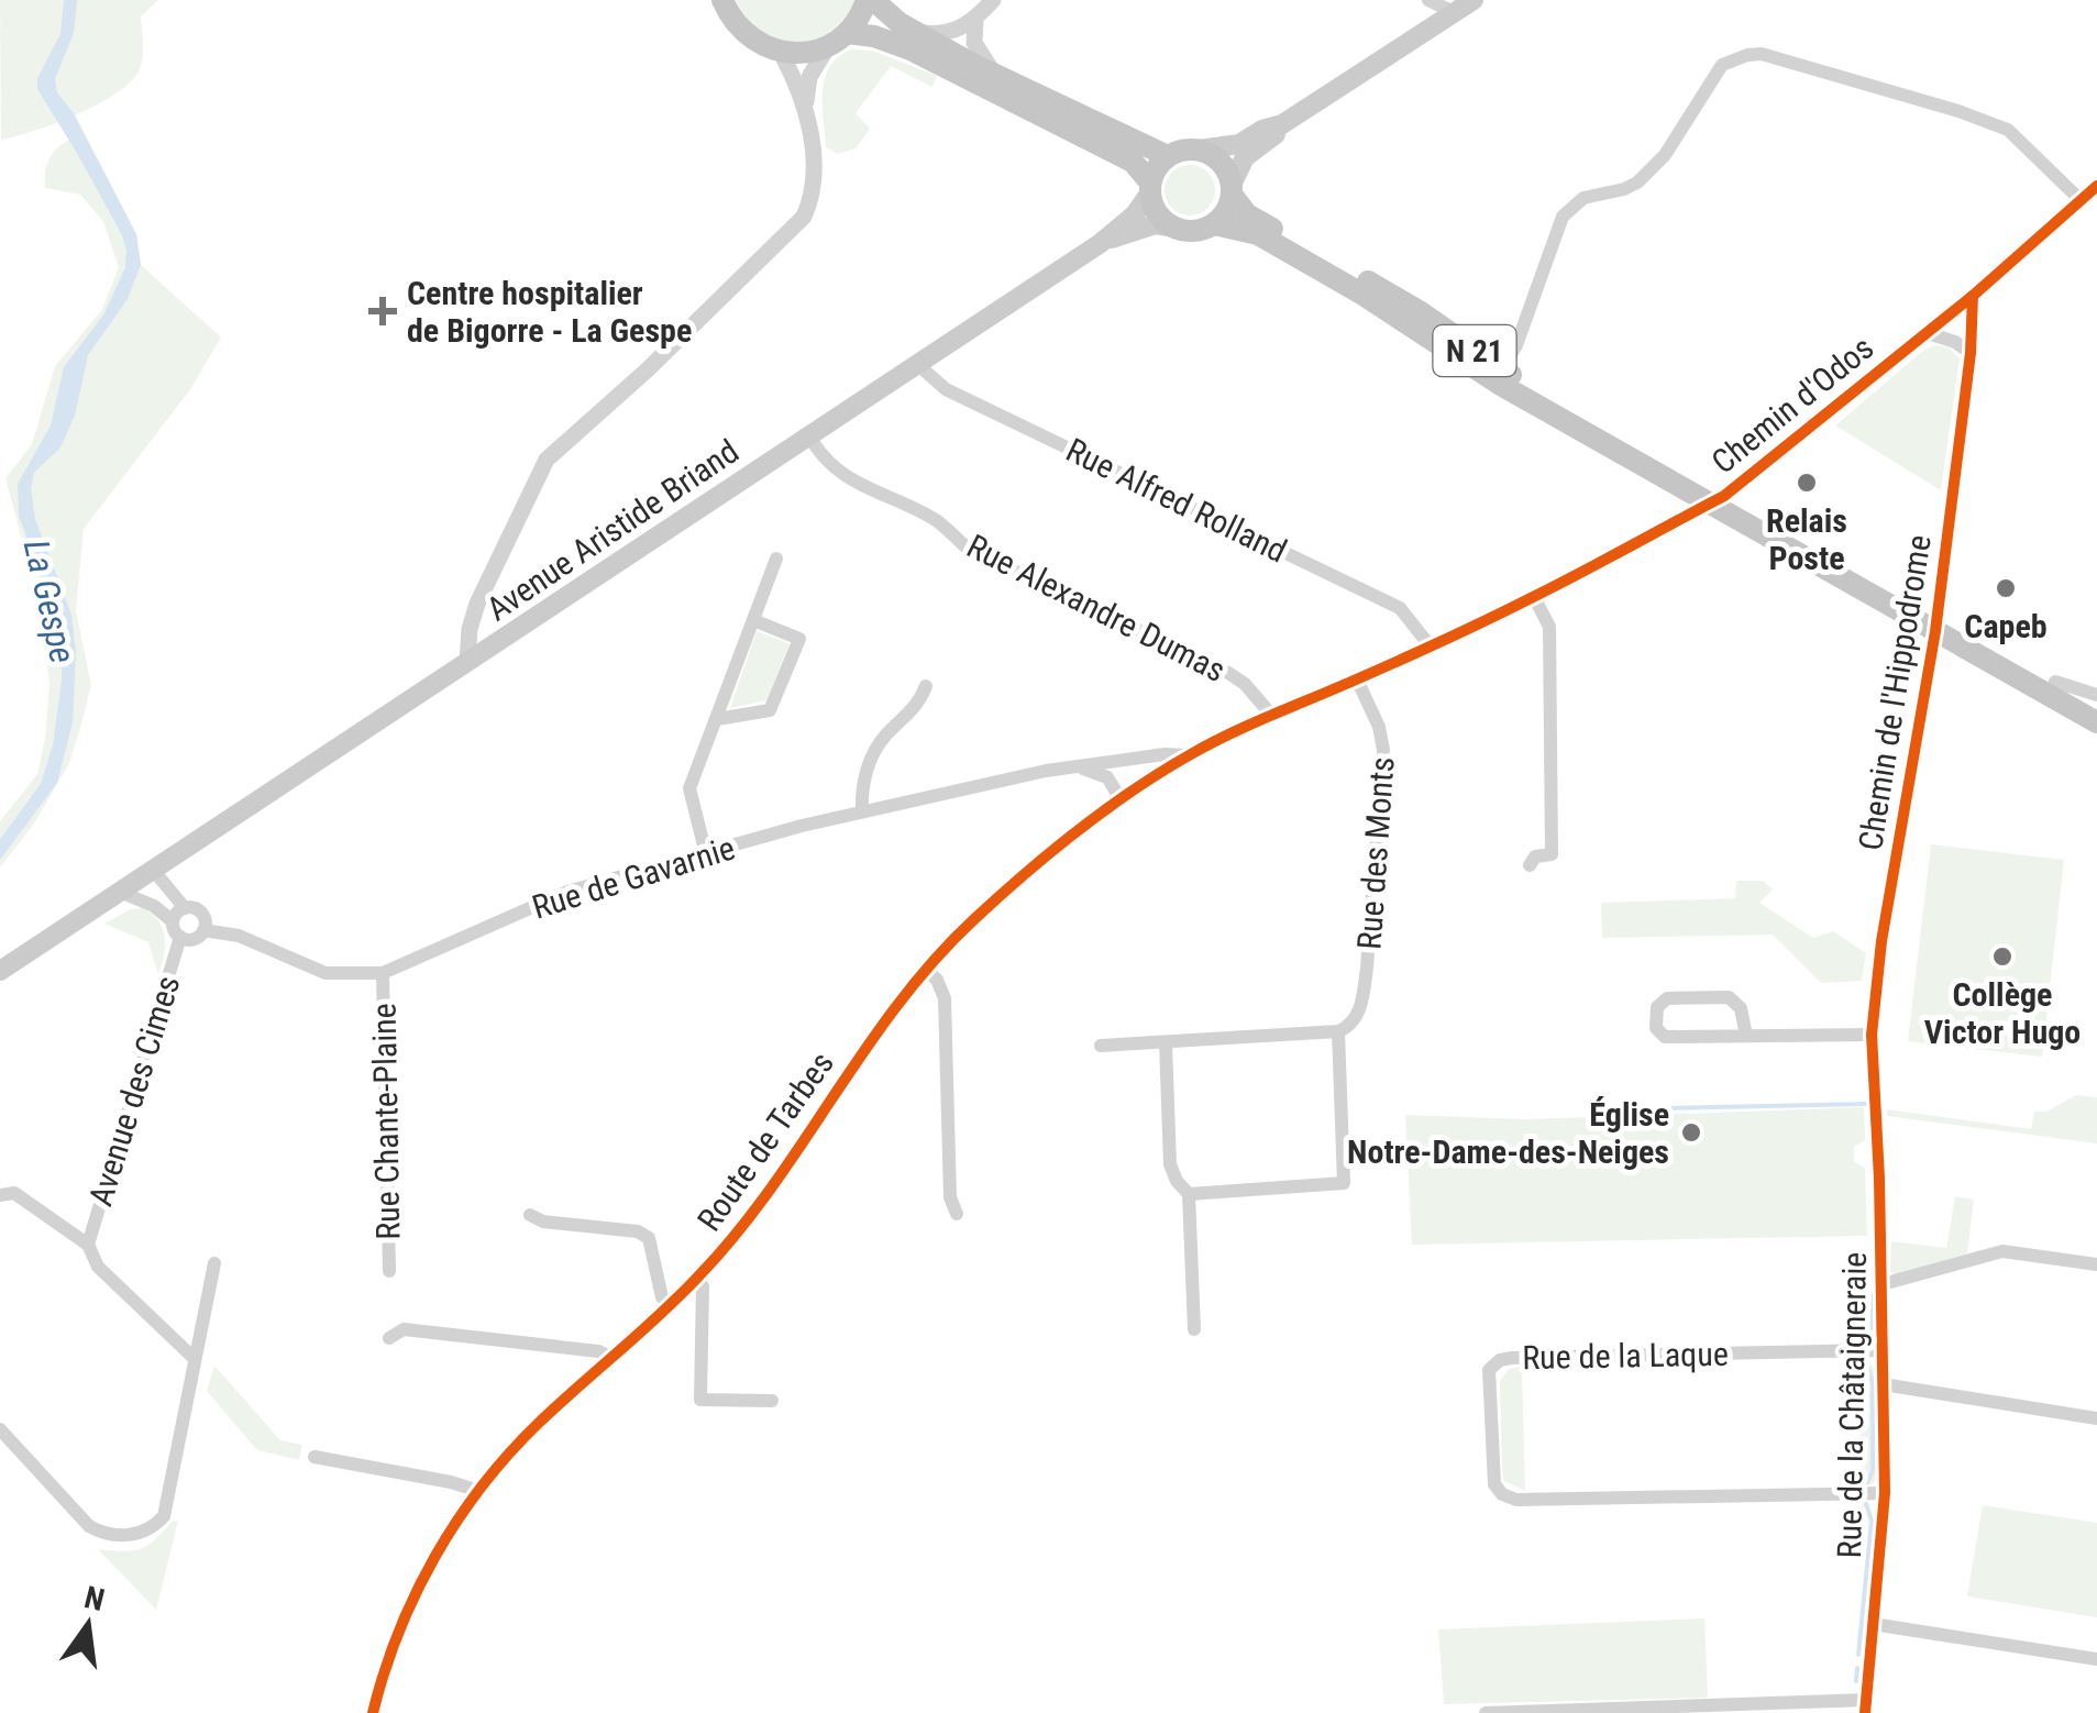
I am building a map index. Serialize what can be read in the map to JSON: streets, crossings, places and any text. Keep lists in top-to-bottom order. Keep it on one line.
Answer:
{"streets":{"main road":["N 21","Avenue Aristide Briand"],"street":["Chemin d'Odos","Rue Alfred Rolland","Rue Alexandre Dumas","Chemin de l'Hippodrome","Rue des Monts","Rue de Gavarnie","Avenue des Cimes","Rue Chante-Plaine","Route de Tarbes","Rue de la Laque","Rue de la Châtaigneraie"]},"crossings":[["N 21","Chemin d'Odos"],["N 21","Avenue Aristide Briand"],["N 21","Chemin de l'Hippodrome"],["Chemin d'Odos","Rue Alfred Rolland"],["Chemin d'Odos","Rue Alexandre Dumas"],["Chemin d'Odos","Chemin de l'Hippodrome"],["Chemin d'Odos","Rue des Monts"],["Chemin d'Odos","Route de Tarbes"],["Rue Alfred Rolland","Avenue Aristide Briand"],["Avenue Aristide Briand","Rue Alexandre Dumas"],["Rue Alexandre Dumas","Route de Tarbes"],["Chemin de l'Hippodrome","Rue de la Châtaigneraie"],["Rue de Gavarnie","Avenue des Cimes"],["Rue de Gavarnie","Rue Chante-Plaine"],["Rue de Gavarnie","Route de Tarbes"],["Rue de la Laque","Rue de la Châtaigneraie"]],"water":["La Gespe"],"places":{"health":["Centre hospitalier de Bigorre - La Gespe"],"other":["Relais Poste","Capeb","Collège Victor Hugo","Église Notre-Dame-des-Neiges"]},"north":"top"}
